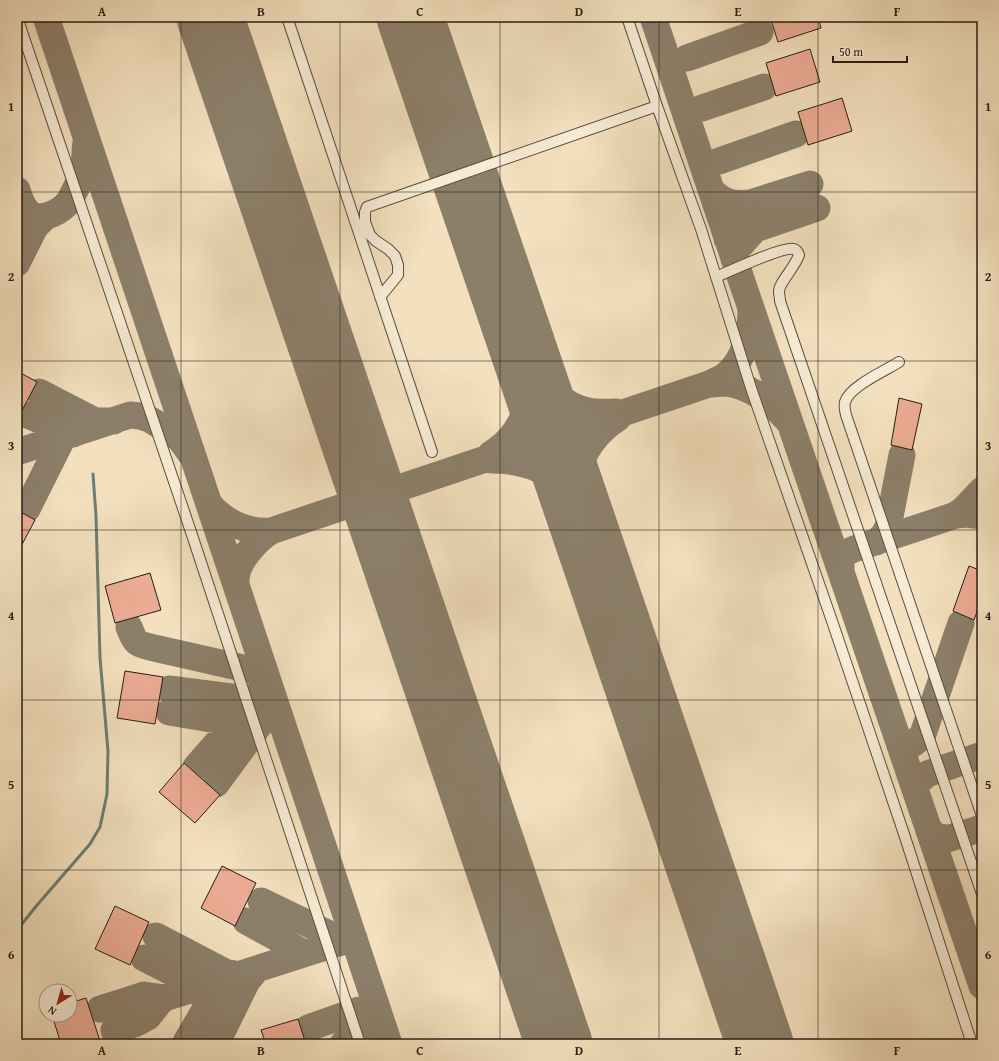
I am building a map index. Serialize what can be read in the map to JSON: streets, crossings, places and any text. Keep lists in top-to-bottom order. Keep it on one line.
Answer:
{"scale_bar":"50 m","north":"bottom left","grid":{"columns":["A","B","C","D","E","F"],"rows":["1","2","3","4","5","6"]}}
